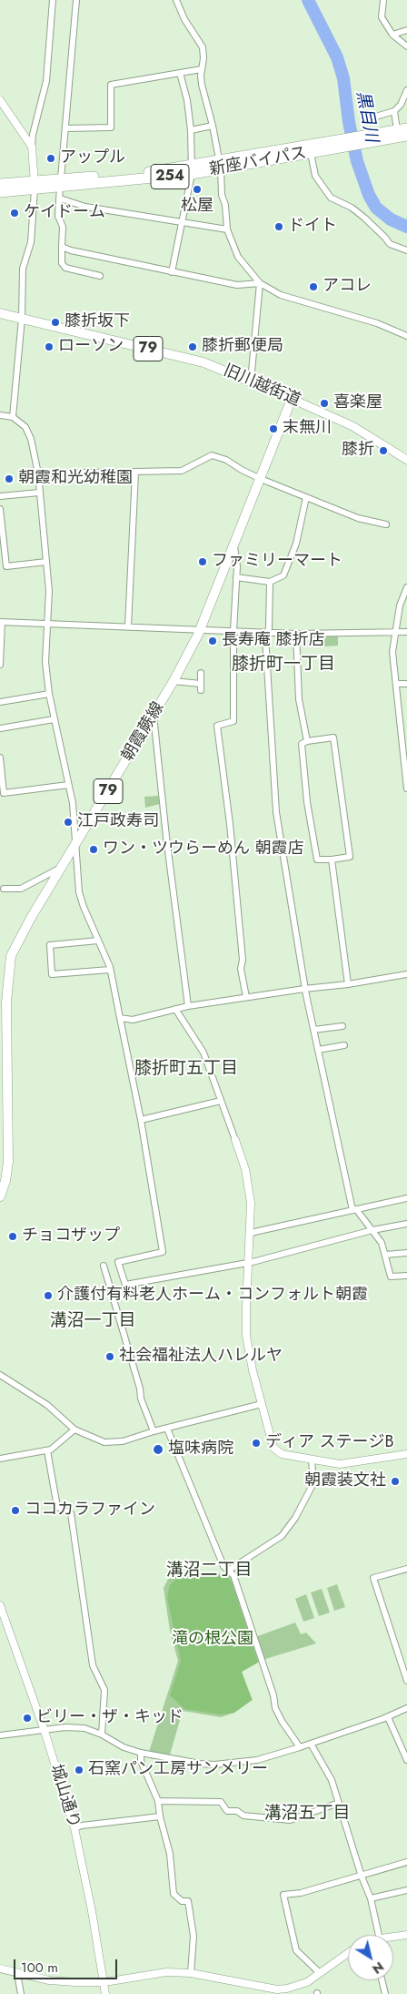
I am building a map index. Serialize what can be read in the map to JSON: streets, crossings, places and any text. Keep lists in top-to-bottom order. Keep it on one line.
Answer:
{"streets":{"highway":["新座バイパス","254"],"main road":["79","旧川越街道","朝霞蕨線"],"street":["城山通り"]},"crossings":[["旧川越街道","朝霞蕨線"]],"districts":["膝折町一丁目","膝折町五丁目","溝沼一丁目","溝沼二丁目","溝沼五丁目"],"water":["黒目川"],"parks":["滝の根公園"],"places":["アップル","松屋","ケイドーム","ドイト","アコレ","膝折坂下","ローソン","膝折郵便局","喜楽屋","末無川","膝折","朝霞和光幼稚園","ファミリーマート","長寿庵 膝折店","江戸政寿司","ワン・ツウらーめん 朝霞店","チョコザップ","介護付有料老人ホーム・コンフォルト朝霞","社会福祉法人ハレルヤ","ディア ステージB","塩味病院","朝霞装文社","ココカラファイン","ビリー・ザ・キッド","石窯パン工房サンメリー"],"scale_bar":"100 m","north":"bottom right"}
